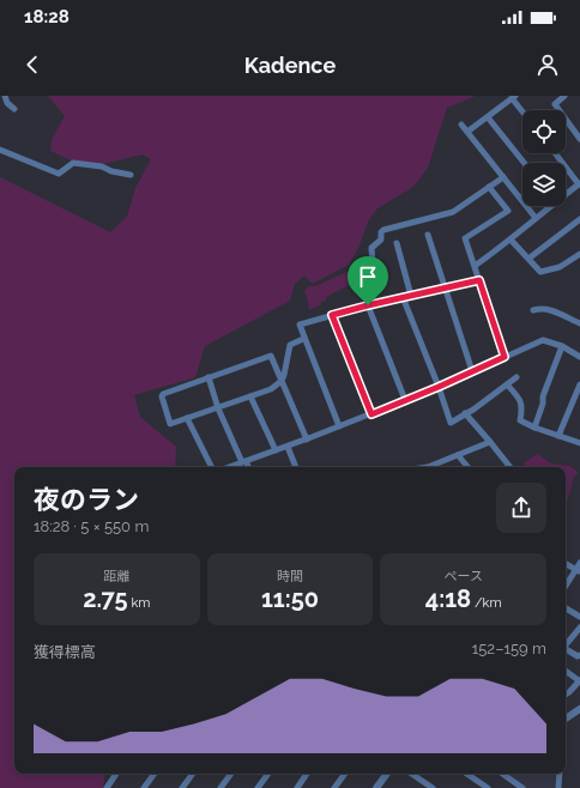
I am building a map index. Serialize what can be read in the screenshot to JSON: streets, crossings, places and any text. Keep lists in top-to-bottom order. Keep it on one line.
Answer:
{"page":{"status":"18:28","header":"Kadence","heading":["夜のラン","18:28 · 5 × 550 m"],"stats":[["距離","2.75 km"],["時間","11:50"],["ペース","4:18 /km"]],"chart":["獲得標高","152–159 m"]}}
